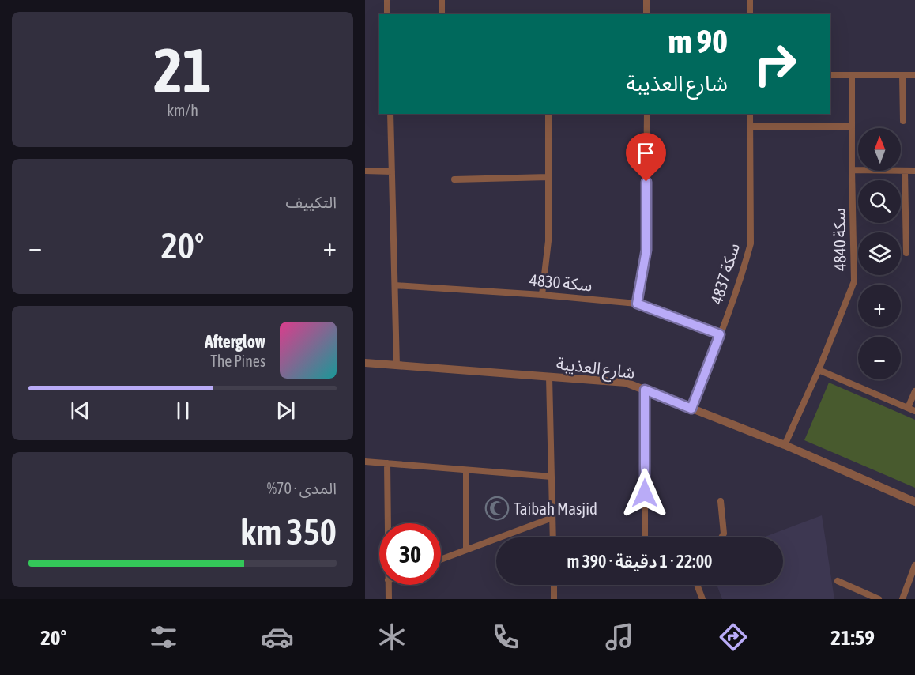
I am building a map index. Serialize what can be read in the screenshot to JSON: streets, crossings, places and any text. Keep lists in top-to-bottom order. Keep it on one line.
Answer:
{"streets":{"street":["سكة 4840","سكة 4837","سكة 4830","شارع العذيبة"]},"crossings":[["سكة 4840","شارع العذيبة"],["سكة 4837","سكة 4830"],["سكة 4837","شارع العذيبة"]],"places":{"mosque":["Taibah Masjid"]},"north":"top","page":{"tile":[["21","km/h"],"التكييف",["المدى · 70%","350 km"]],"turn":["90 m","شارع العذيبة"],"map_buttons":["+","−"],"heat":["−","20°","+"],"song":["Afterglow","The Pines"],"limit":"30","trip":"22:00 · 1 دقيقة · 390 m","tabs":["21:59","20°"]}}
